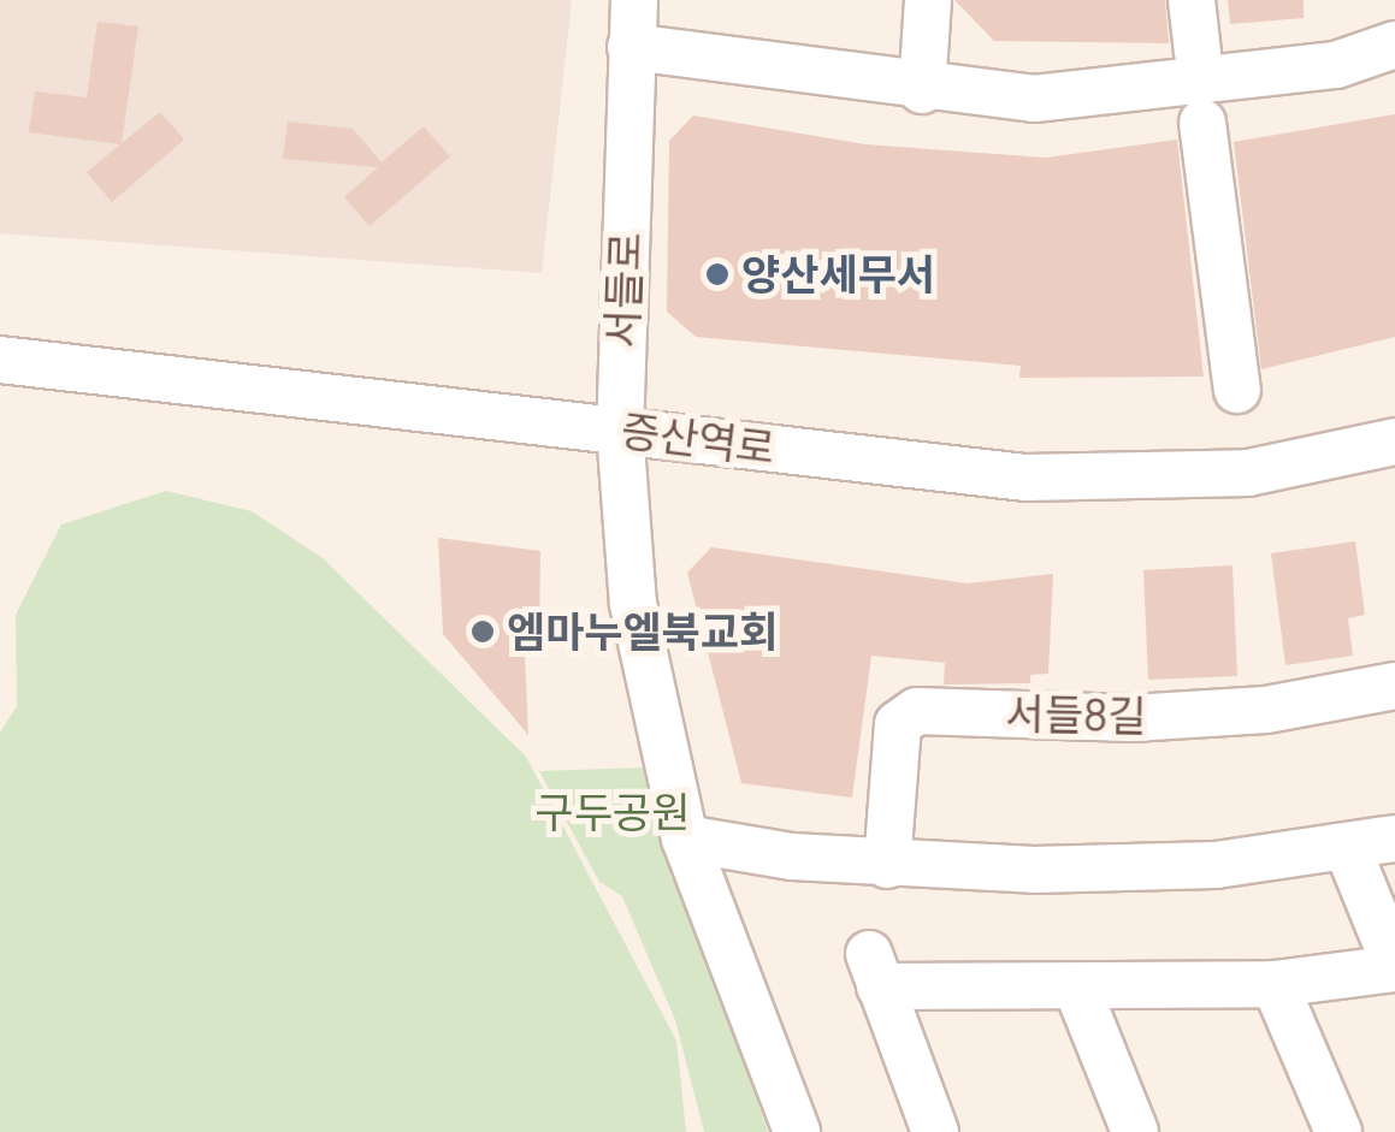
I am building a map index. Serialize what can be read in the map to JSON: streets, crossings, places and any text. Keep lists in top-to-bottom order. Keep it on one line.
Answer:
{"streets":{"street":["서들로","증산역로","서들8길"]},"crossings":[["서들로","증산역로"]],"parks":["구두공원"],"places":["양산세무서","엠마누엘북교회"]}
